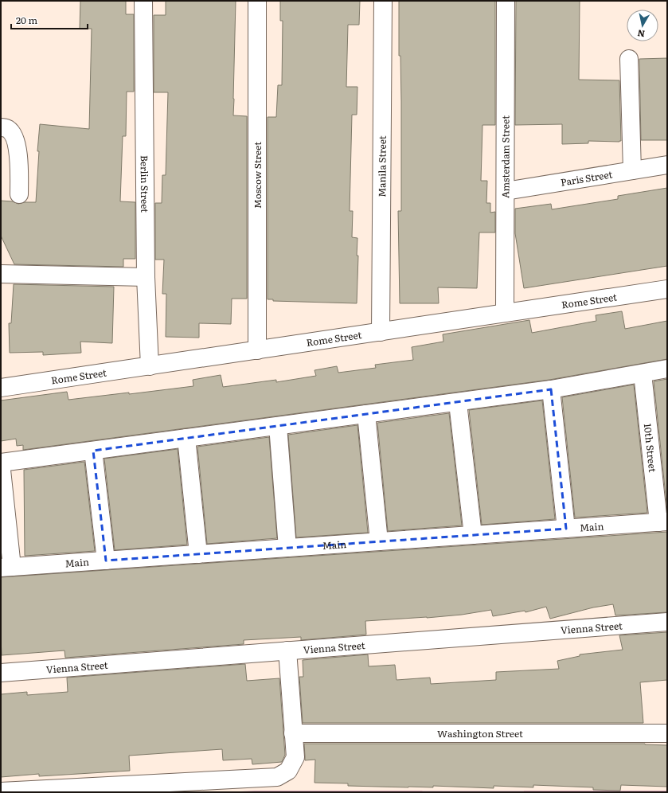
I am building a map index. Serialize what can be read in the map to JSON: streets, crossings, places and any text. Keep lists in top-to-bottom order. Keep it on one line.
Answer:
{"streets":{"street":["Amsterdam Street","Manila Street","Moscow Street","Paris Street","Berlin Street","Rome Street","10th Street","Main","Vienna Street","Washington Street"]},"crossings":[["Amsterdam Street","Paris Street"],["Amsterdam Street","Rome Street"],["Manila Street","Rome Street"],["Moscow Street","Rome Street"],["Berlin Street","Rome Street"],["10th Street","Main"]],"scale_bar":"20 m","north":"bottom"}
